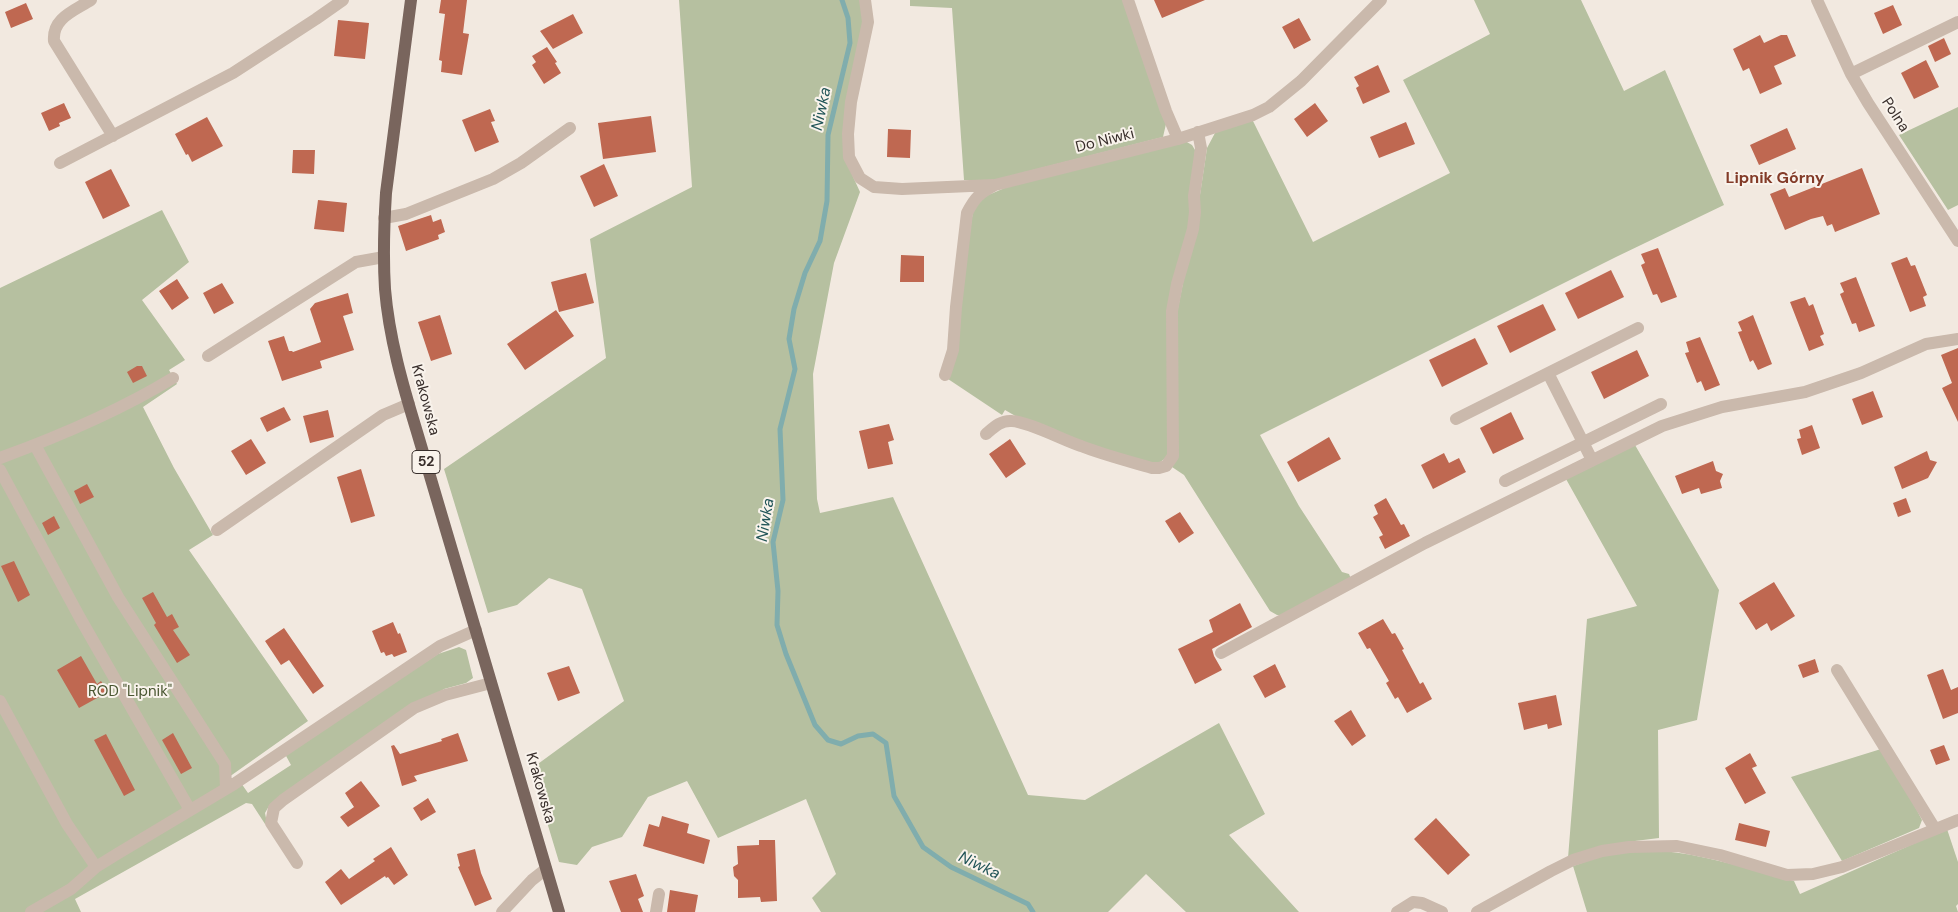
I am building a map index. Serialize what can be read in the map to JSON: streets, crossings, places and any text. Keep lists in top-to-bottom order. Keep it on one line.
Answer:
{"streets":{"main road":["Krakowska","52"],"street":["Polna","Do Niwki"]},"districts":["Lipnik Górny"],"water":["Niwka"],"parks":["ROD \"Lipnik\""]}
